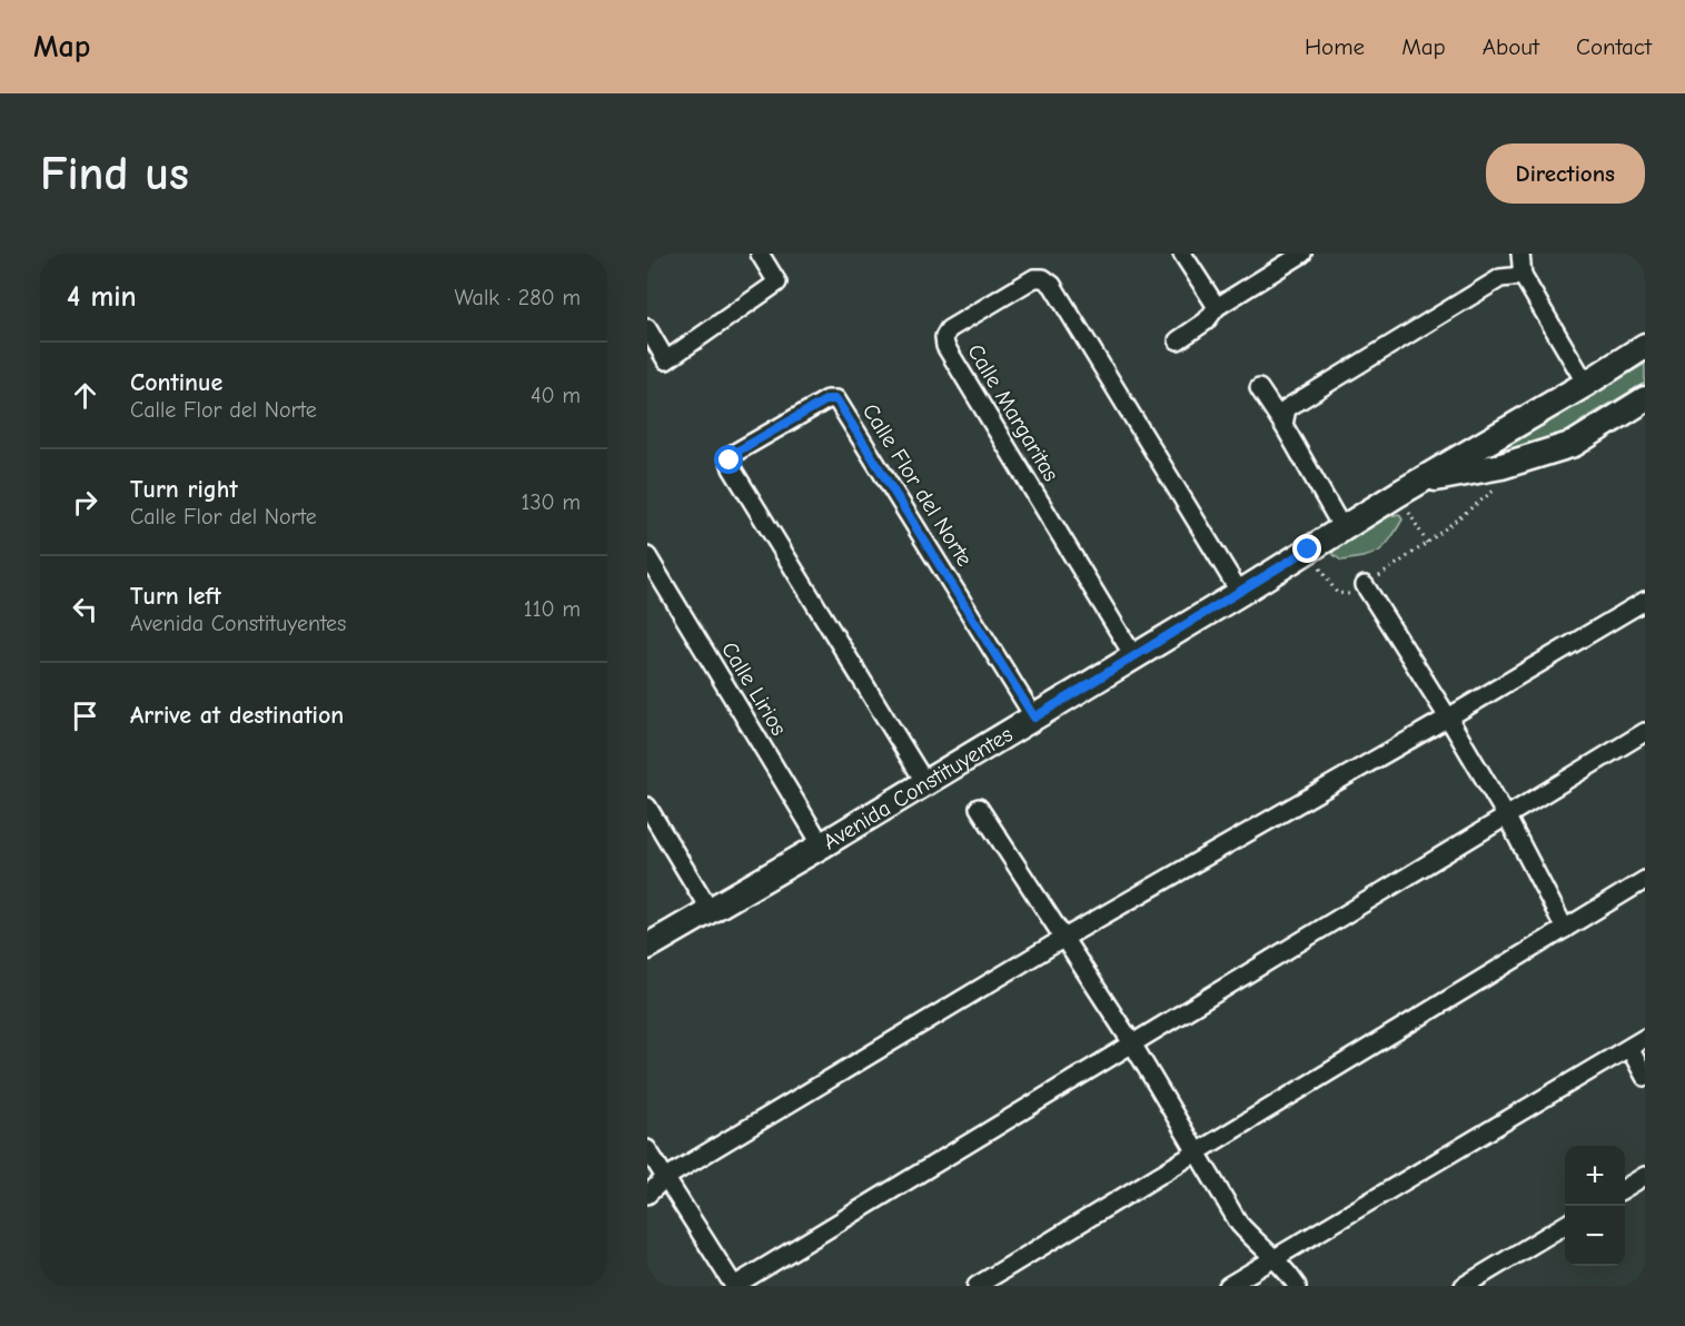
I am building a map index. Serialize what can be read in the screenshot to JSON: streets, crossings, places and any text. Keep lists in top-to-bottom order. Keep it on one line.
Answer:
{"streets":{"main road":["Avenida Constituyentes"],"street":["Calle Margaritas","Calle Flor del Norte","Calle Lirios"]},"crossings":[["Calle Margaritas","Avenida Constituyentes"],["Calle Flor del Norte","Avenida Constituyentes"],["Calle Lirios","Avenida Constituyentes"]],"page":{"header":"Map","nav":["Home","Map","About","Contact"],"buttons":"Directions","title":"Find us","heading":["4 min","Walk · 280 m"],"list":[["Continue","Calle Flor del Norte","40 m"],["Turn right","Calle Flor del Norte","130 m"],["Turn left","Avenida Constituyentes","110 m"],"Arrive at destination"],"map_buttons":["+","−"]}}
